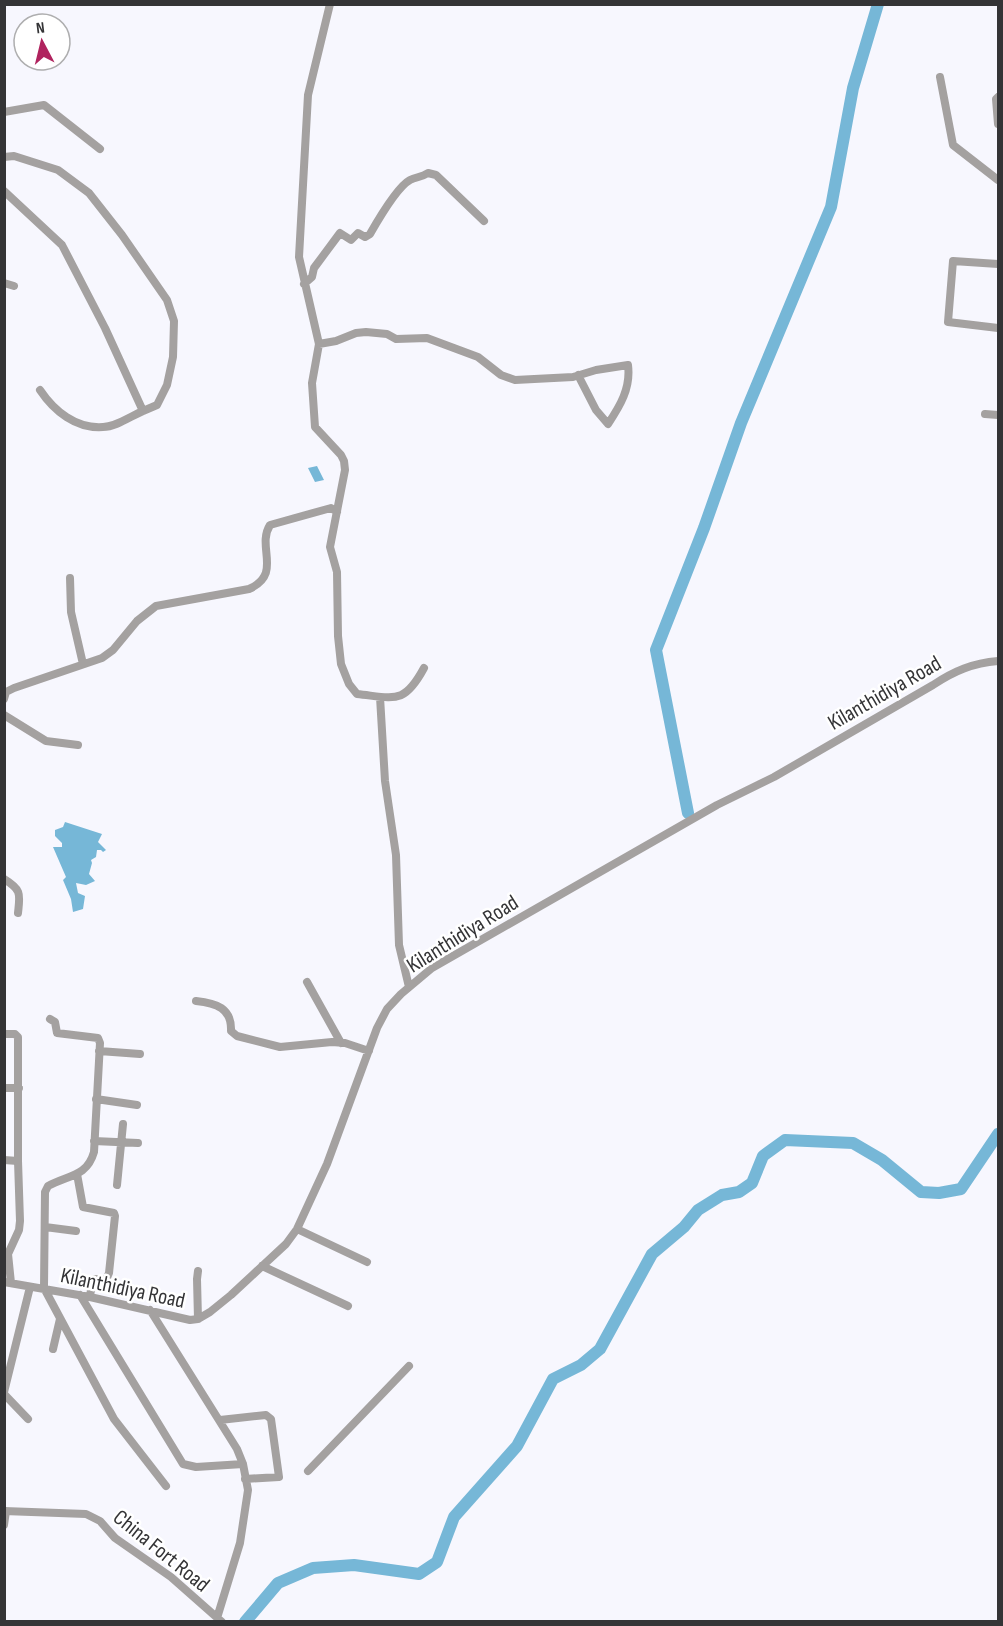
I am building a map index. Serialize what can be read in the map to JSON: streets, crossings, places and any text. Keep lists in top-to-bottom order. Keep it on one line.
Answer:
{"streets":{"street":["Kilanthidiya Road","China Fort Road"]},"north":"top"}
